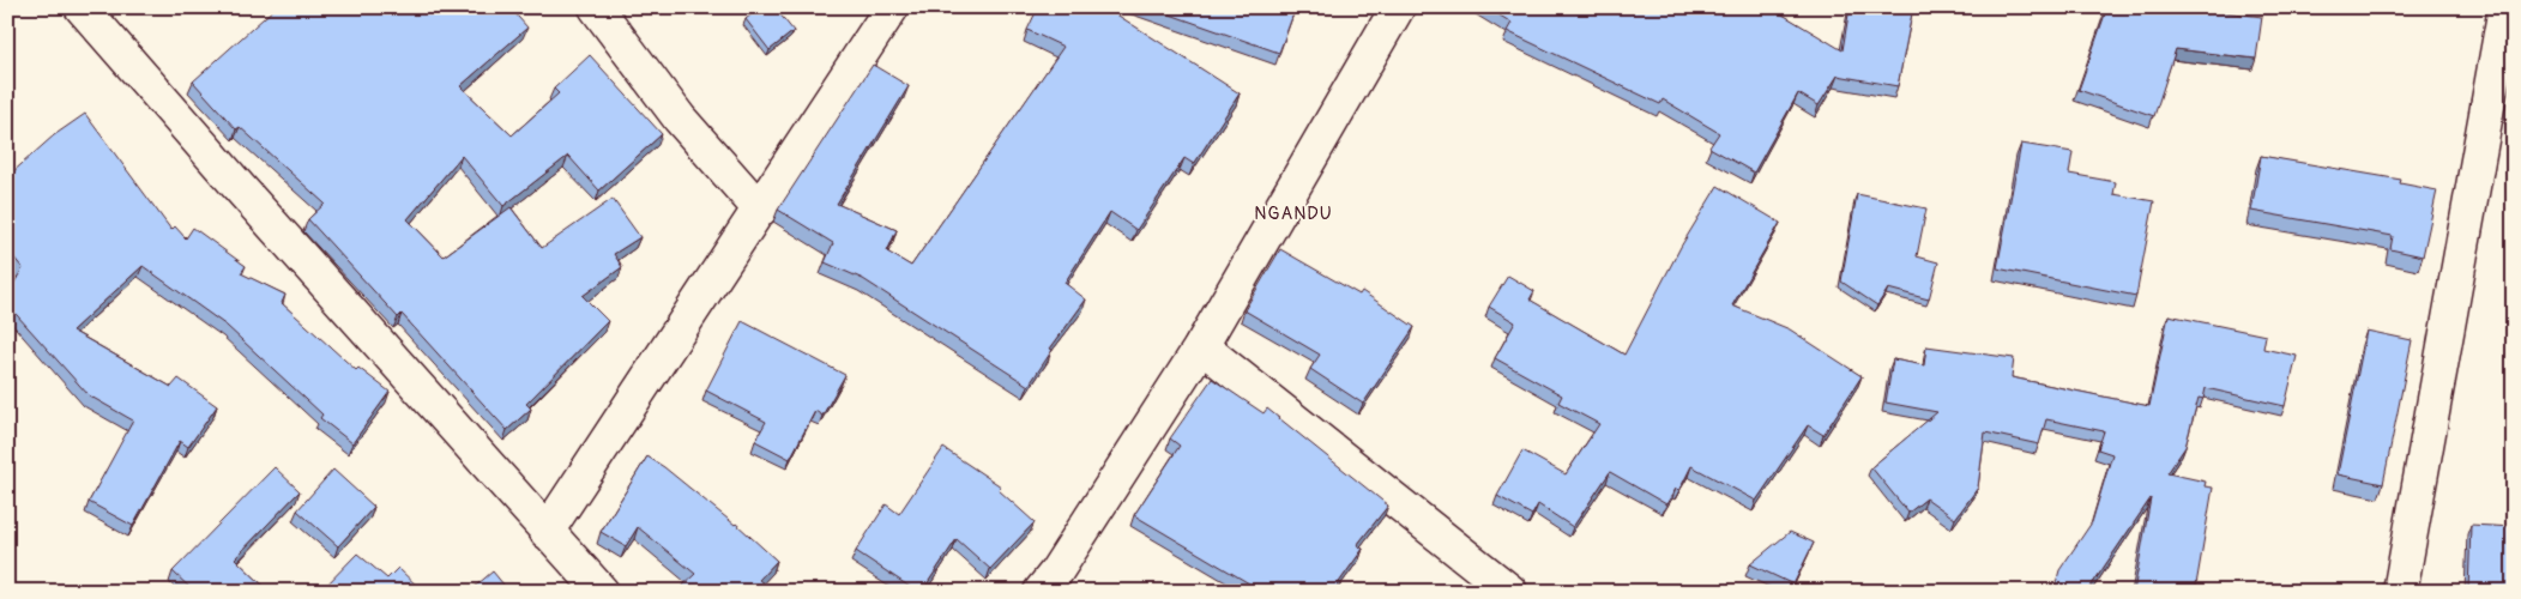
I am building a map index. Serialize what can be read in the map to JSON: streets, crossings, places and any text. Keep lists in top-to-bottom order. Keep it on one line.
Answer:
{"districts":["NGANDU"]}
